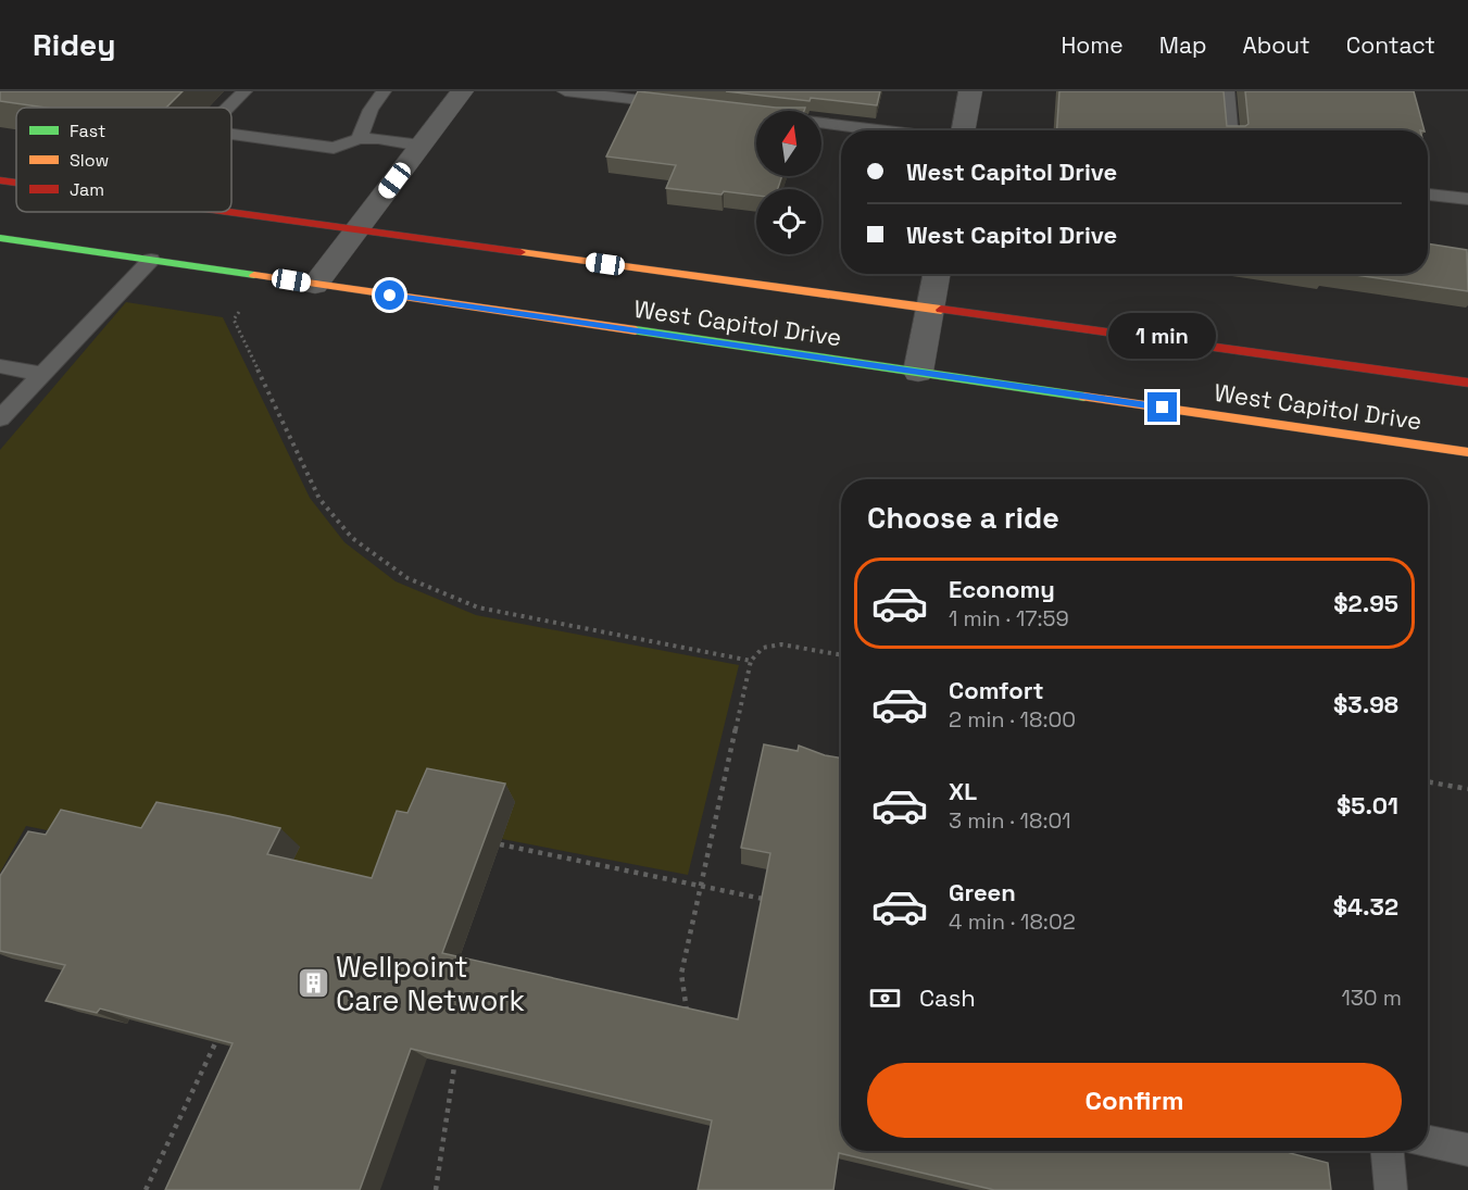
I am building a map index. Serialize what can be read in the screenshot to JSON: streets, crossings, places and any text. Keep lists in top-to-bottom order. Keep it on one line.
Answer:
{"streets":{"main road":["West Capitol Drive"]},"places":{"building":["Wellpoint Care Network"]},"legend":["Fast","Slow","Jam"],"north":"top","page":{"header":"Ridey","nav":["Home","Map","About","Contact"],"banner":["West Capitol Drive","West Capitol Drive"],"bubble":"1 min","heading":"Choose a ride","list":[{"name":"Economy","note":"1 min · 17:59","value":"$2.95"},{"name":"Comfort","note":"2 min · 18:00","value":"$3.98"},{"name":"XL","note":"3 min · 18:01","value":"$5.01"},{"name":"Green","note":"4 min · 18:02","value":"$4.32"}],"pay":["Cash","130 m"],"buttons":"Confirm"}}
